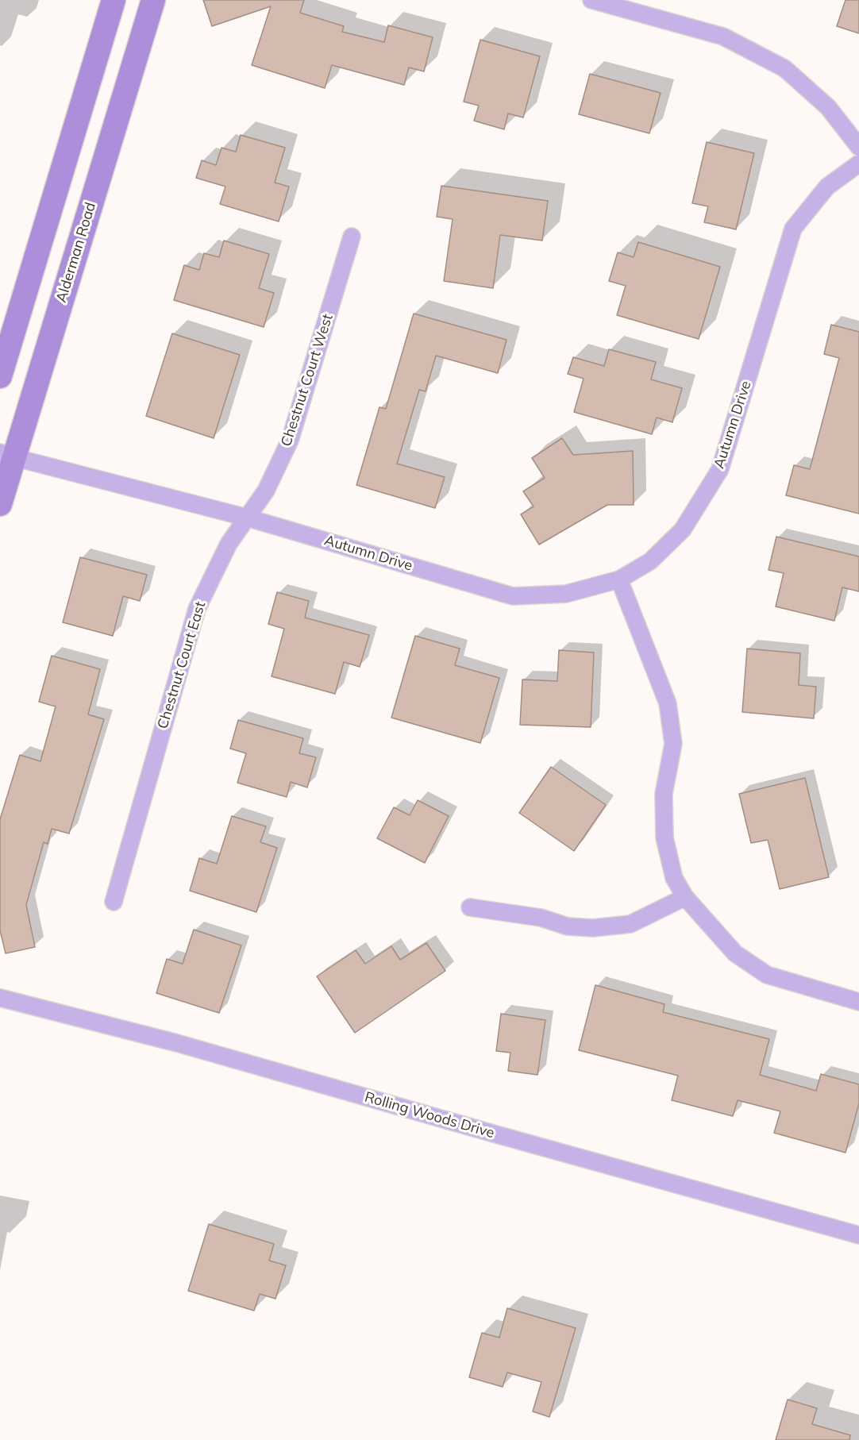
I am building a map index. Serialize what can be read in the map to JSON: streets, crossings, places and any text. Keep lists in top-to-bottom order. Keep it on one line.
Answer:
{"streets":{"main road":["Alderman Road"],"street":["Chestnut Court West","Autumn Drive","Chestnut Court East","Rolling Woods Drive"]},"crossings":[["Chestnut Court West","Autumn Drive"],["Chestnut Court West","Chestnut Court East"],["Autumn Drive","Chestnut Court East"]]}
